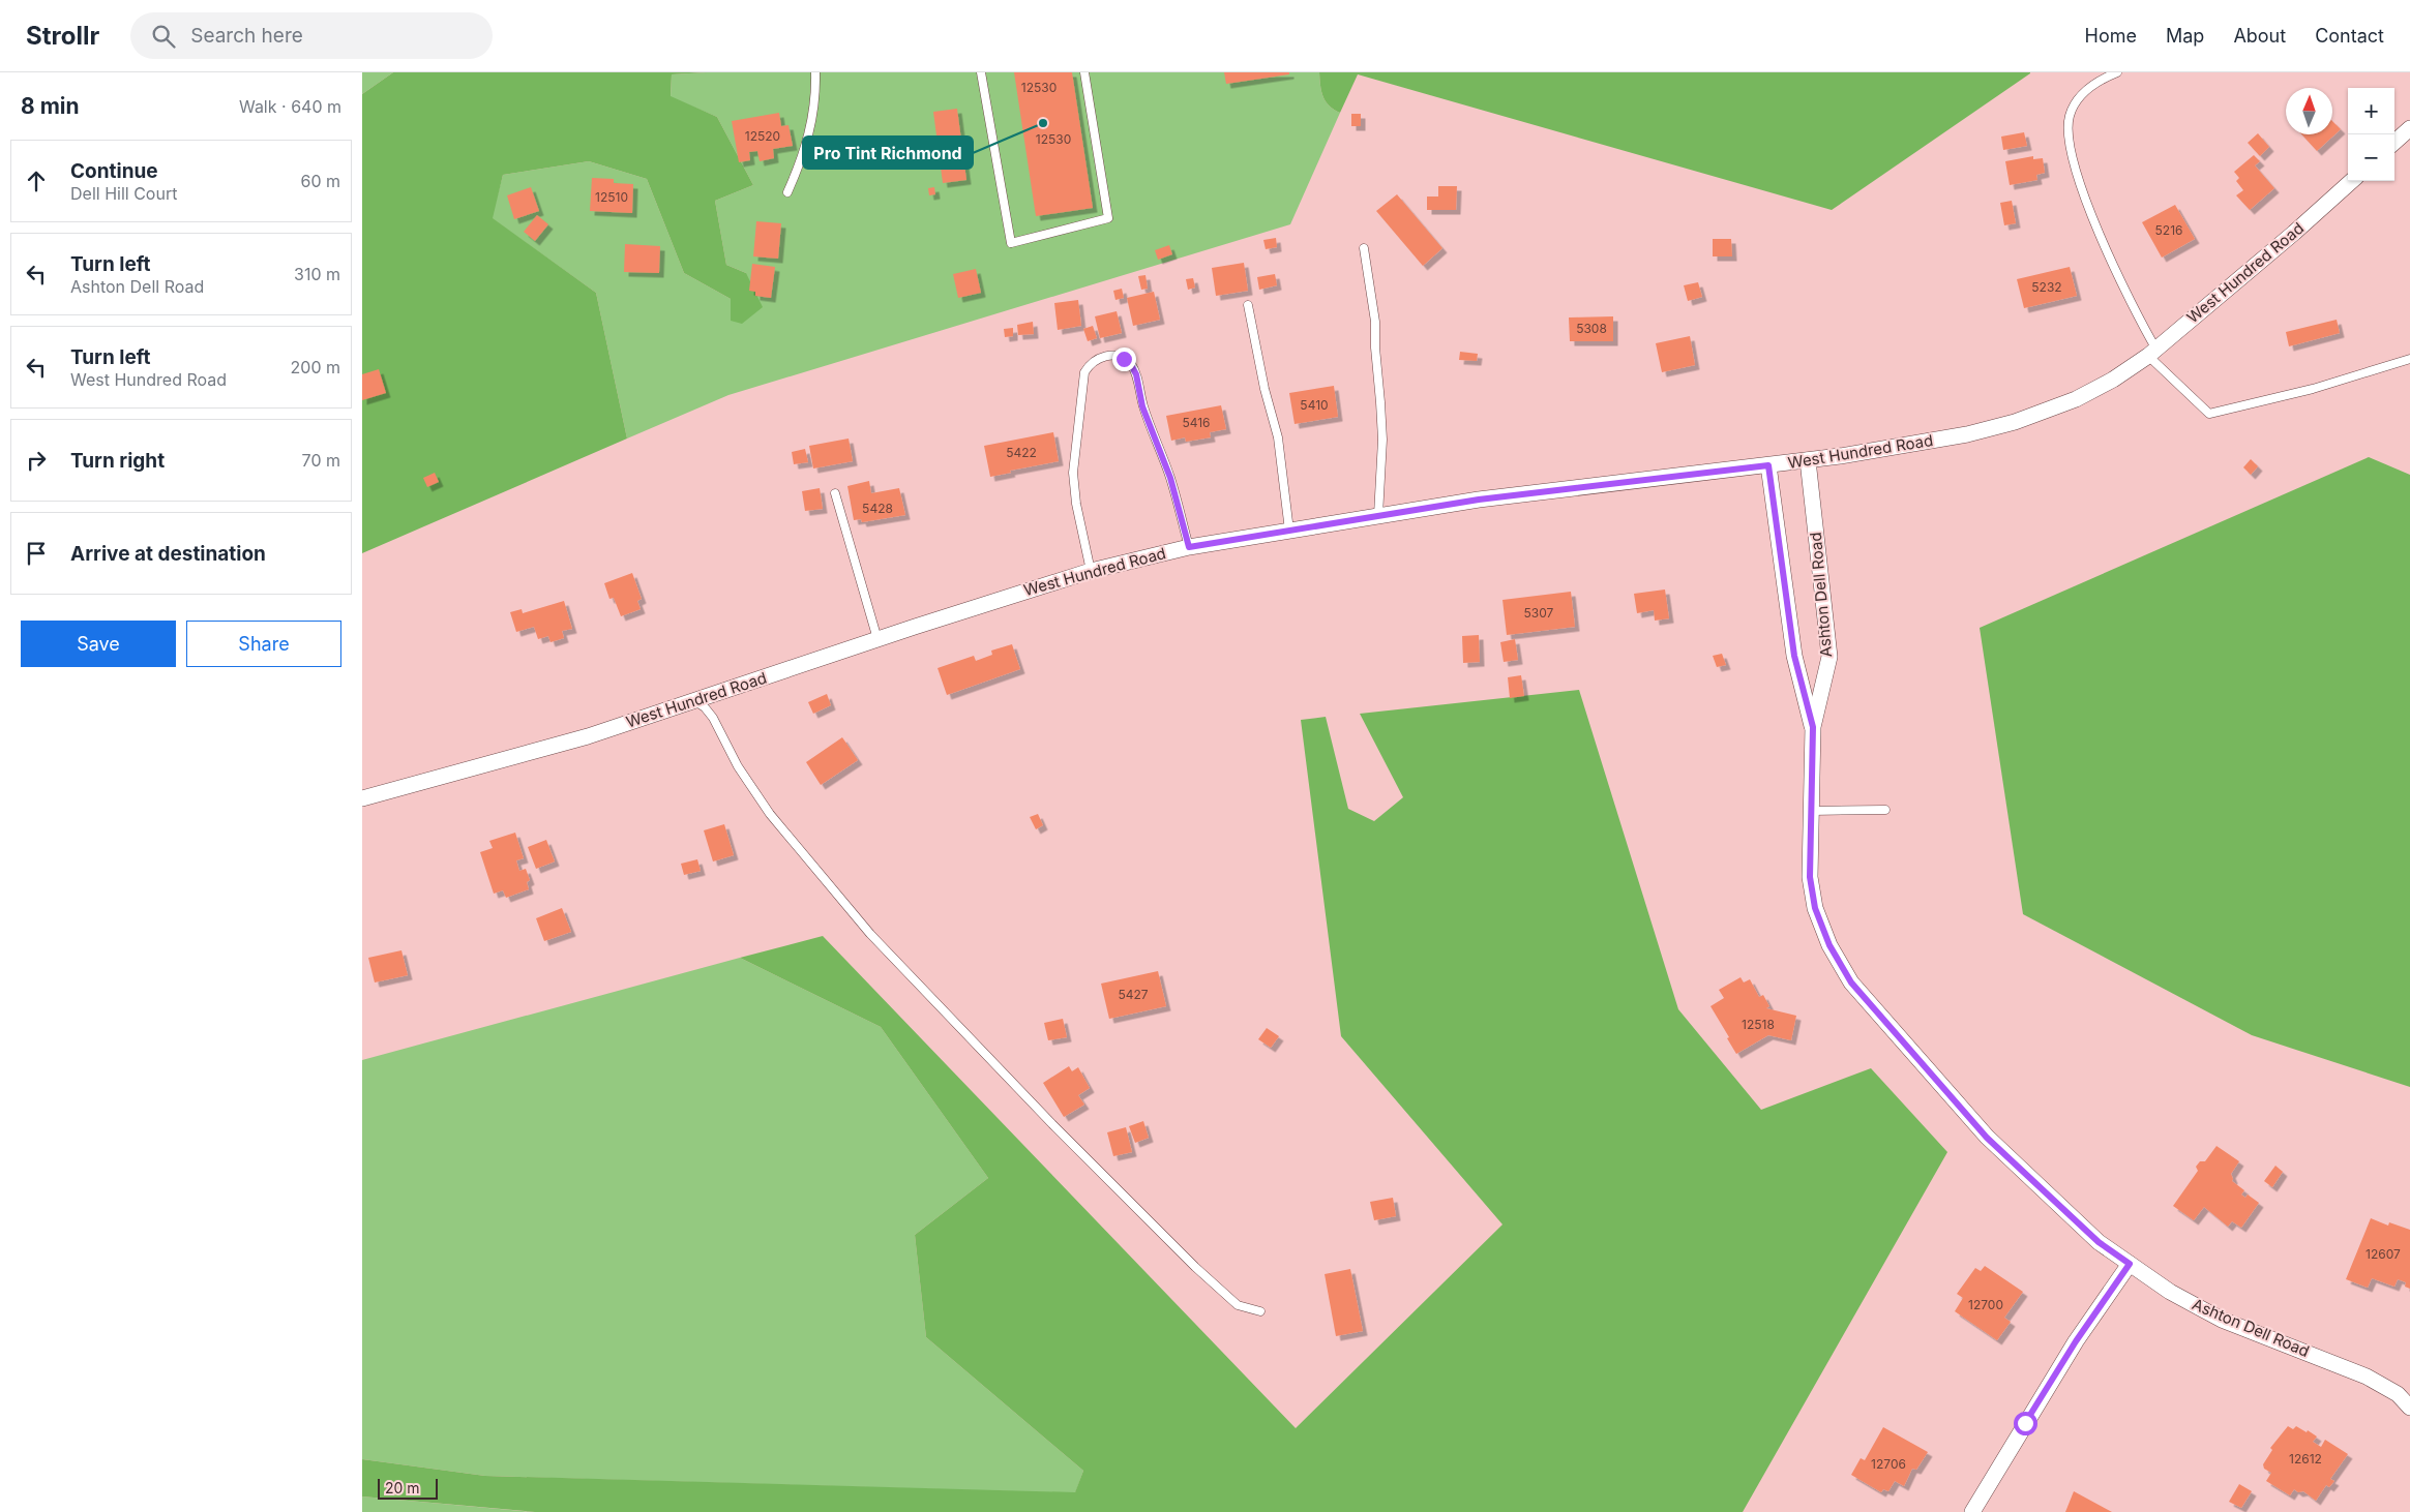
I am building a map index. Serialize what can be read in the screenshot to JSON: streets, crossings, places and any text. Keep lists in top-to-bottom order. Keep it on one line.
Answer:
{"streets":{"street":["West Hundred Road","Ashton Dell Road"]},"crossings":[["West Hundred Road","Ashton Dell Road"]],"places":["Pro Tint Richmond"],"house_numbers":["12530","12520","12530","12510","5216","5232","5308","5410","5416","5422","5428","5307","5427","12518","12607","12700","12612","12706"],"scale_bar":"20 m","north":"top","page":{"header":"Strollr","search":"Search here","nav":["Home","Map","About","Contact"],"heading":["8 min","Walk · 640 m"],"map_buttons":["+","−"],"list":[["Continue","Dell Hill Court","60 m"],["Turn left","Ashton Dell Road","310 m"],["Turn left","West Hundred Road","200 m"],["Turn right","70 m"],"Arrive at destination"],"buttons":["Save","Share"],"scale":"20 m"}}
